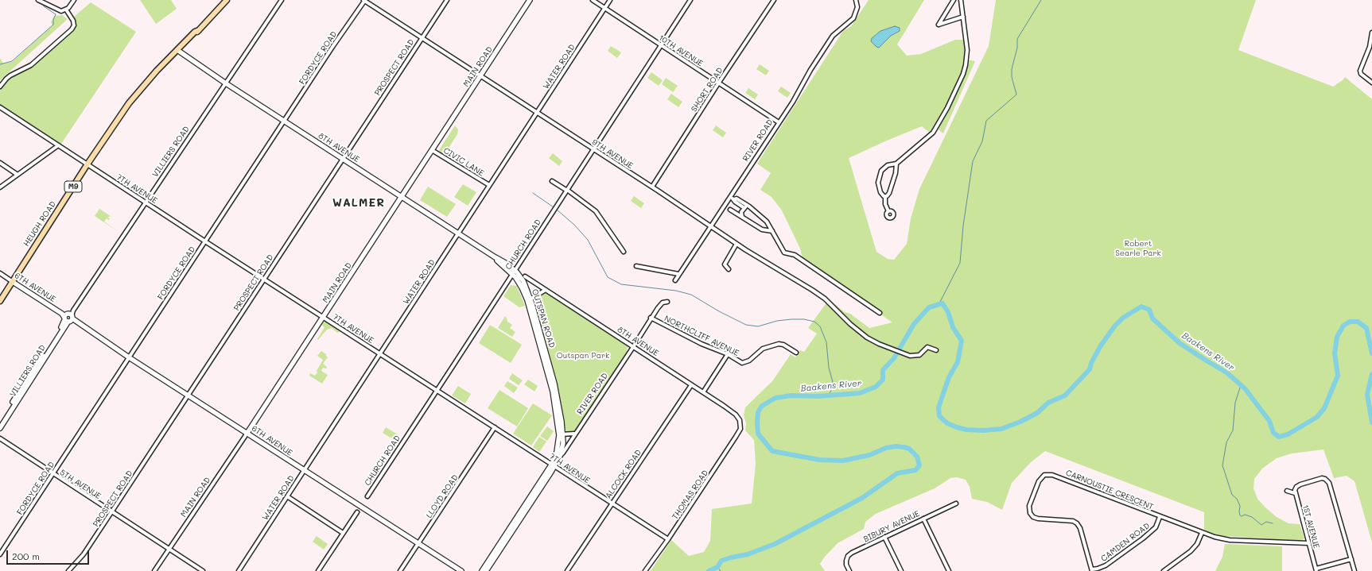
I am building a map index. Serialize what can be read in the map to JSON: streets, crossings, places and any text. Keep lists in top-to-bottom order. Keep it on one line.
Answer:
{"streets":{"main road":["M9","HEUGH ROAD"],"street":["10TH AVENUE","FORDYCE ROAD","MAIN ROAD","WATER ROAD","PROSPECT ROAD","SHORT ROAD","RIVER ROAD","8TH AVENUE","VILLIERS ROAD","9TH AVENUE","CIVIC LANE","7TH AVENUE","CHURCH ROAD","6TH AVENUE","OUTSPAN ROAD","NORTHCLIFF AVENUE","ALCOCK ROAD","5TH AVENUE","CARNOUSTIE CRESCENT","THOMAS ROAD","LLOYD ROAD","BIBURY AVENUE","1ST AVENUE","CAMDEN ROAD"]},"crossings":[["10TH AVENUE","WATER ROAD"],["10TH AVENUE","SHORT ROAD"],["10TH AVENUE","RIVER ROAD"],["10TH AVENUE","CHURCH ROAD"],["FORDYCE ROAD","8TH AVENUE"],["FORDYCE ROAD","9TH AVENUE"],["FORDYCE ROAD","7TH AVENUE"],["FORDYCE ROAD","6TH AVENUE"],["FORDYCE ROAD","5TH AVENUE"],["MAIN ROAD","8TH AVENUE"],["MAIN ROAD","9TH AVENUE"],["MAIN ROAD","CIVIC LANE"],["MAIN ROAD","7TH AVENUE"],["MAIN ROAD","6TH AVENUE"],["MAIN ROAD","5TH AVENUE"],["WATER ROAD","8TH AVENUE"],["WATER ROAD","9TH AVENUE"],["WATER ROAD","CIVIC LANE"],["WATER ROAD","7TH AVENUE"],["WATER ROAD","6TH AVENUE"],["PROSPECT ROAD","8TH AVENUE"],["PROSPECT ROAD","9TH AVENUE"],["PROSPECT ROAD","7TH AVENUE"],["PROSPECT ROAD","6TH AVENUE"],["PROSPECT ROAD","5TH AVENUE"],["SHORT ROAD","9TH AVENUE"],["RIVER ROAD","8TH AVENUE"],["RIVER ROAD","9TH AVENUE"],["RIVER ROAD","OUTSPAN ROAD"],["RIVER ROAD","NORTHCLIFF AVENUE"],["8TH AVENUE","VILLIERS ROAD"],["8TH AVENUE","HEUGH ROAD"],["8TH AVENUE","CHURCH ROAD"],["8TH AVENUE","OUTSPAN ROAD"],["8TH AVENUE","ALCOCK ROAD"],["8TH AVENUE","THOMAS ROAD"],["VILLIERS ROAD","7TH AVENUE"],["VILLIERS ROAD","6TH AVENUE"],["9TH AVENUE","CHURCH ROAD"],["7TH AVENUE","HEUGH ROAD"],["7TH AVENUE","CHURCH ROAD"],["7TH AVENUE","OUTSPAN ROAD"],["7TH AVENUE","ALCOCK ROAD"],["7TH AVENUE","THOMAS ROAD"],["7TH AVENUE","LLOYD ROAD"],["HEUGH ROAD","6TH AVENUE"],["CHURCH ROAD","OUTSPAN ROAD"],["6TH AVENUE","LLOYD ROAD"],["CARNOUSTIE CRESCENT","1ST AVENUE"],["CARNOUSTIE CRESCENT","CAMDEN ROAD"]],"districts":["WALMER"],"water":["Baakens River"],"parks":["Robert Searle Park","Outspan Park"],"scale_bar":"200 m"}
